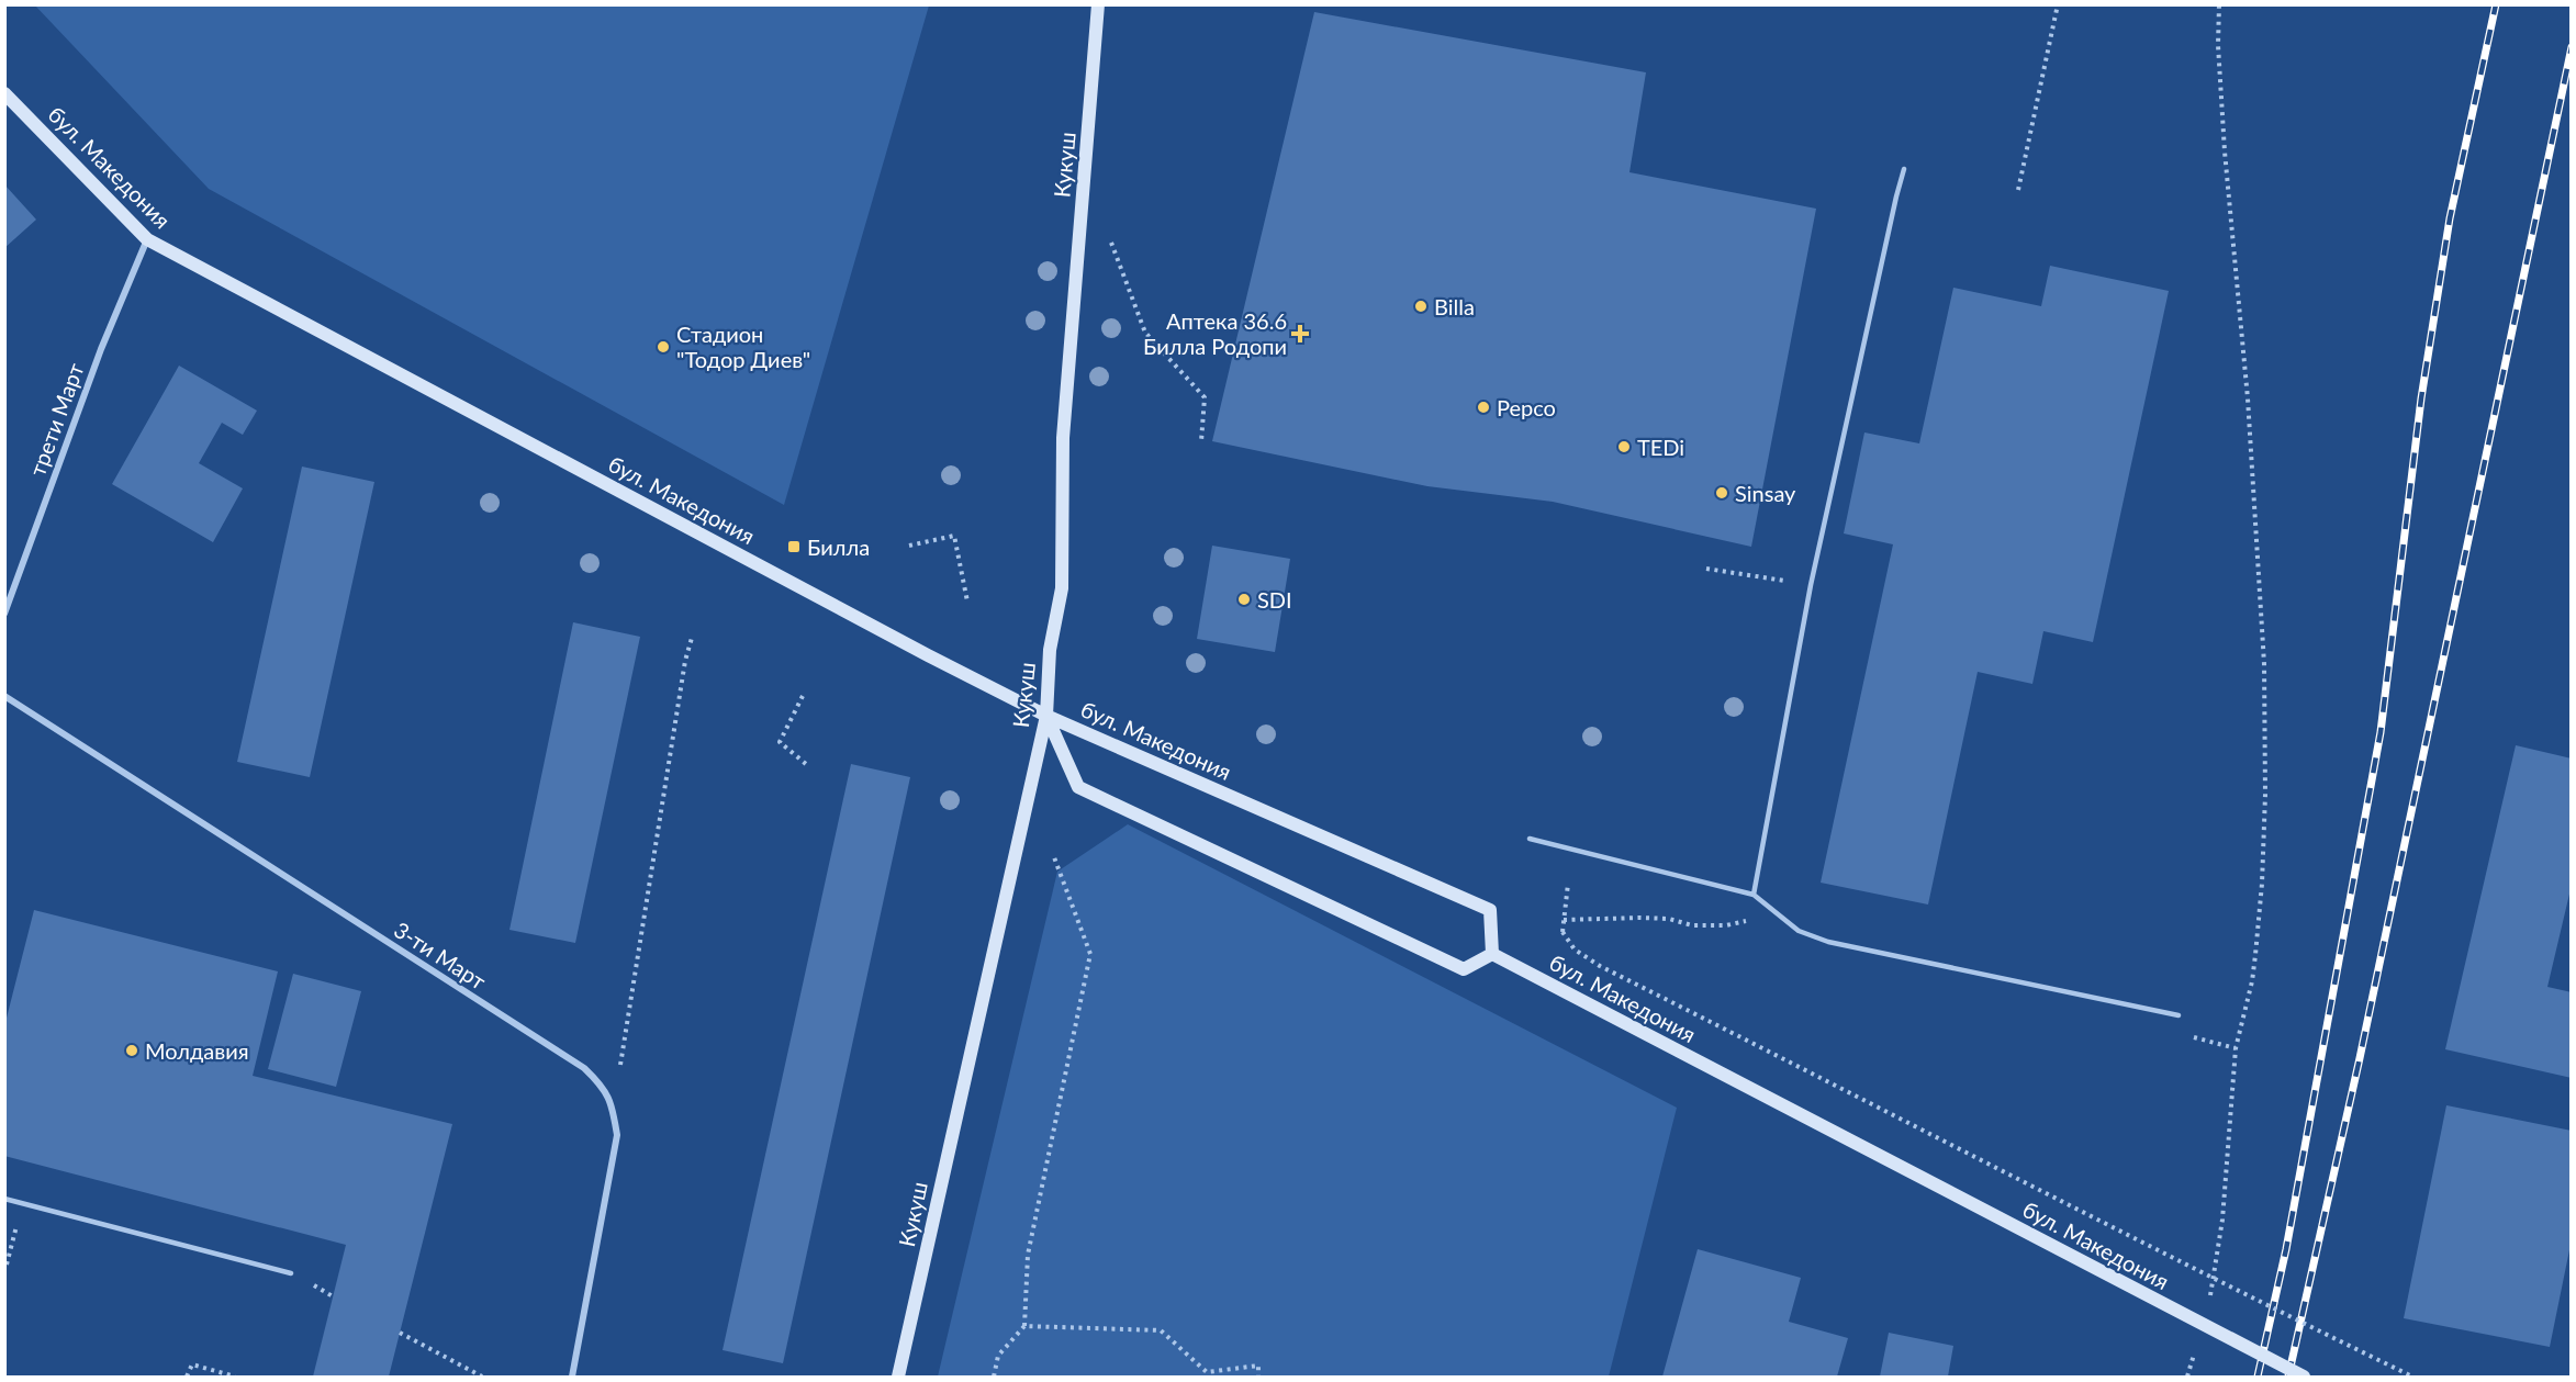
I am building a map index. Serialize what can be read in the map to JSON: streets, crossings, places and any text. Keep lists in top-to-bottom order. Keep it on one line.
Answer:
{"streets":{"street":["Кукуш","бул. Македония","трети Март","3-ти Март"]},"crossings":[["Кукуш","бул. Македония"],["бул. Македония","трети Март"]],"places":{"other":["Billa","Стадион \"Тодор Диев\"","Pepco","TEDi","Sinsay","SDI","Молдавия"],"health":["Аптека 36.6 Билла Родопи"],"transit":["Билла"]}}
